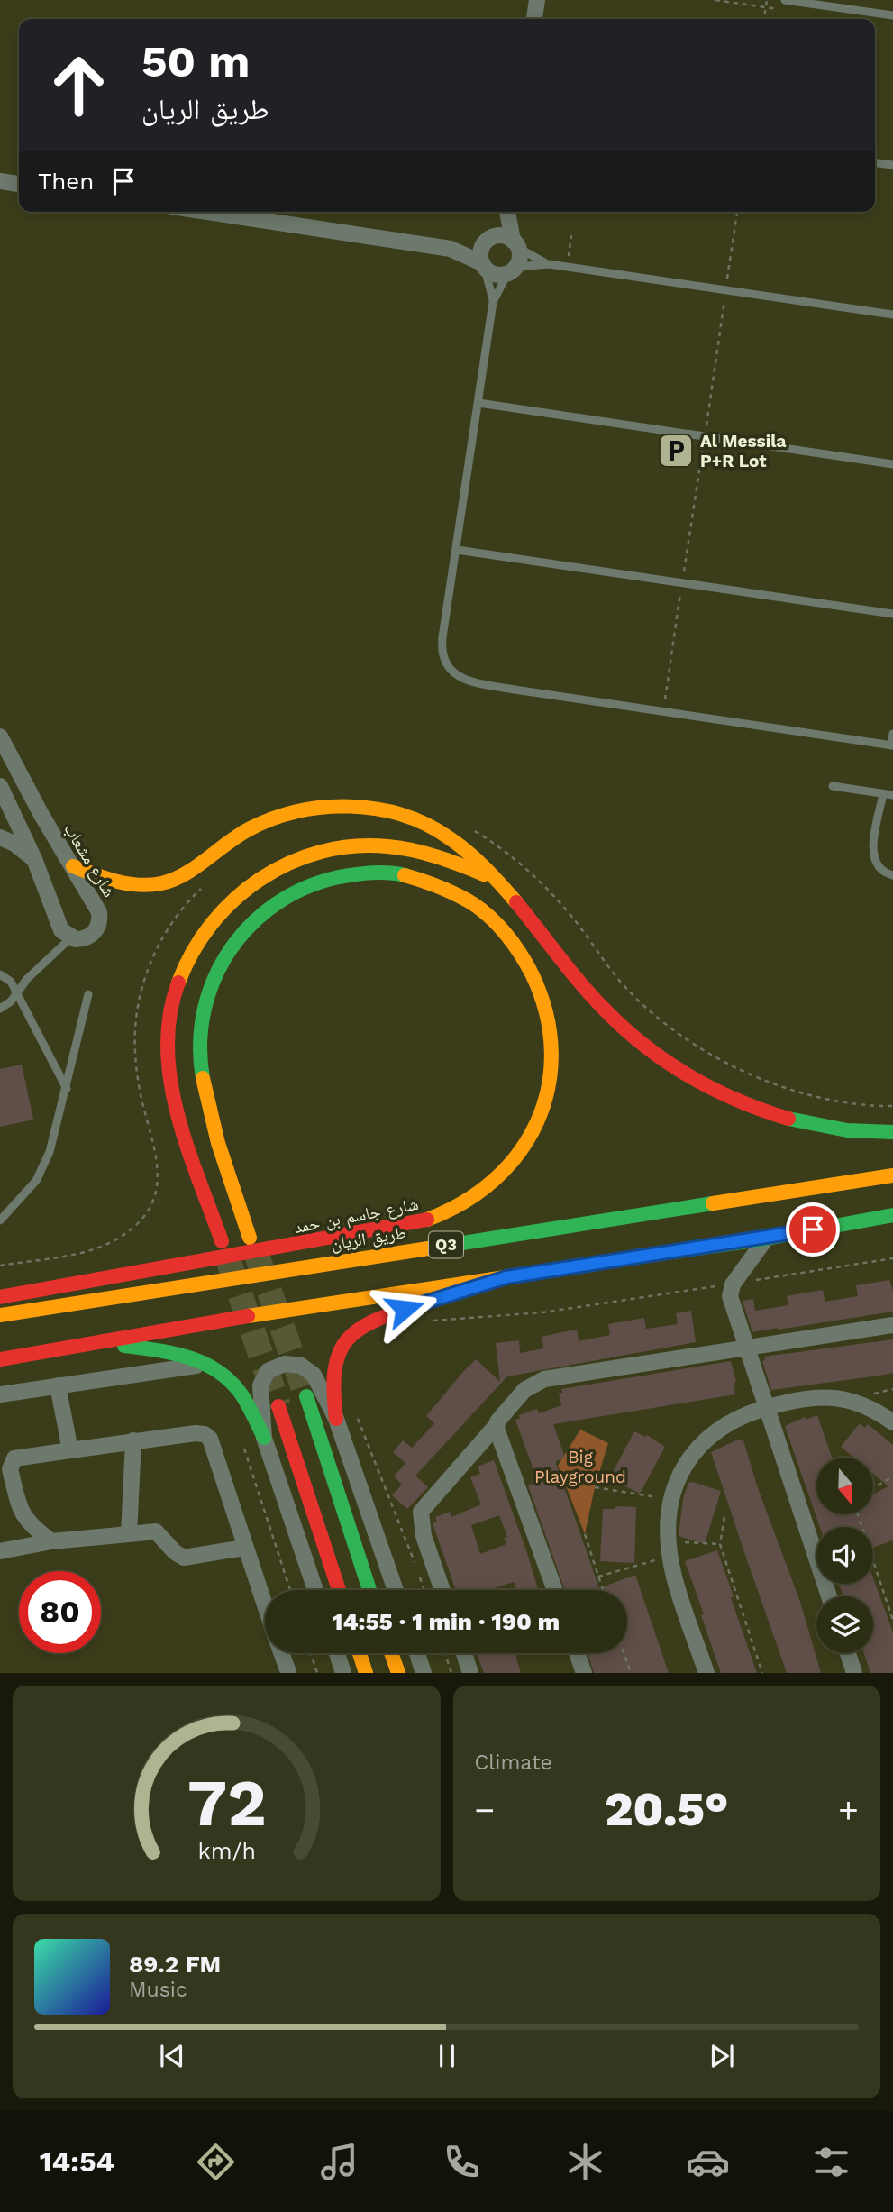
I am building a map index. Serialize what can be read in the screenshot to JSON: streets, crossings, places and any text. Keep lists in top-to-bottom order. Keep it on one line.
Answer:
{"streets":{"main road":["شارع جاسم بن حمد","طريق الريان","Q3"],"street":["شارع مشعاب"]},"parks":["Big Playground"],"places":{"parking":["Al Messila P+R Lot"]},"north":"bottom","page":{"turn":["50 m","طريق الريان"],"then":"Then","limit":"80","trip":"14:55 · 1 min · 190 m","tile":"Climate","heat":["−","20.5°","+"],"song":["89.2 FM","Music"],"tabs":"14:54","gauge":["72","km/h"]}}
